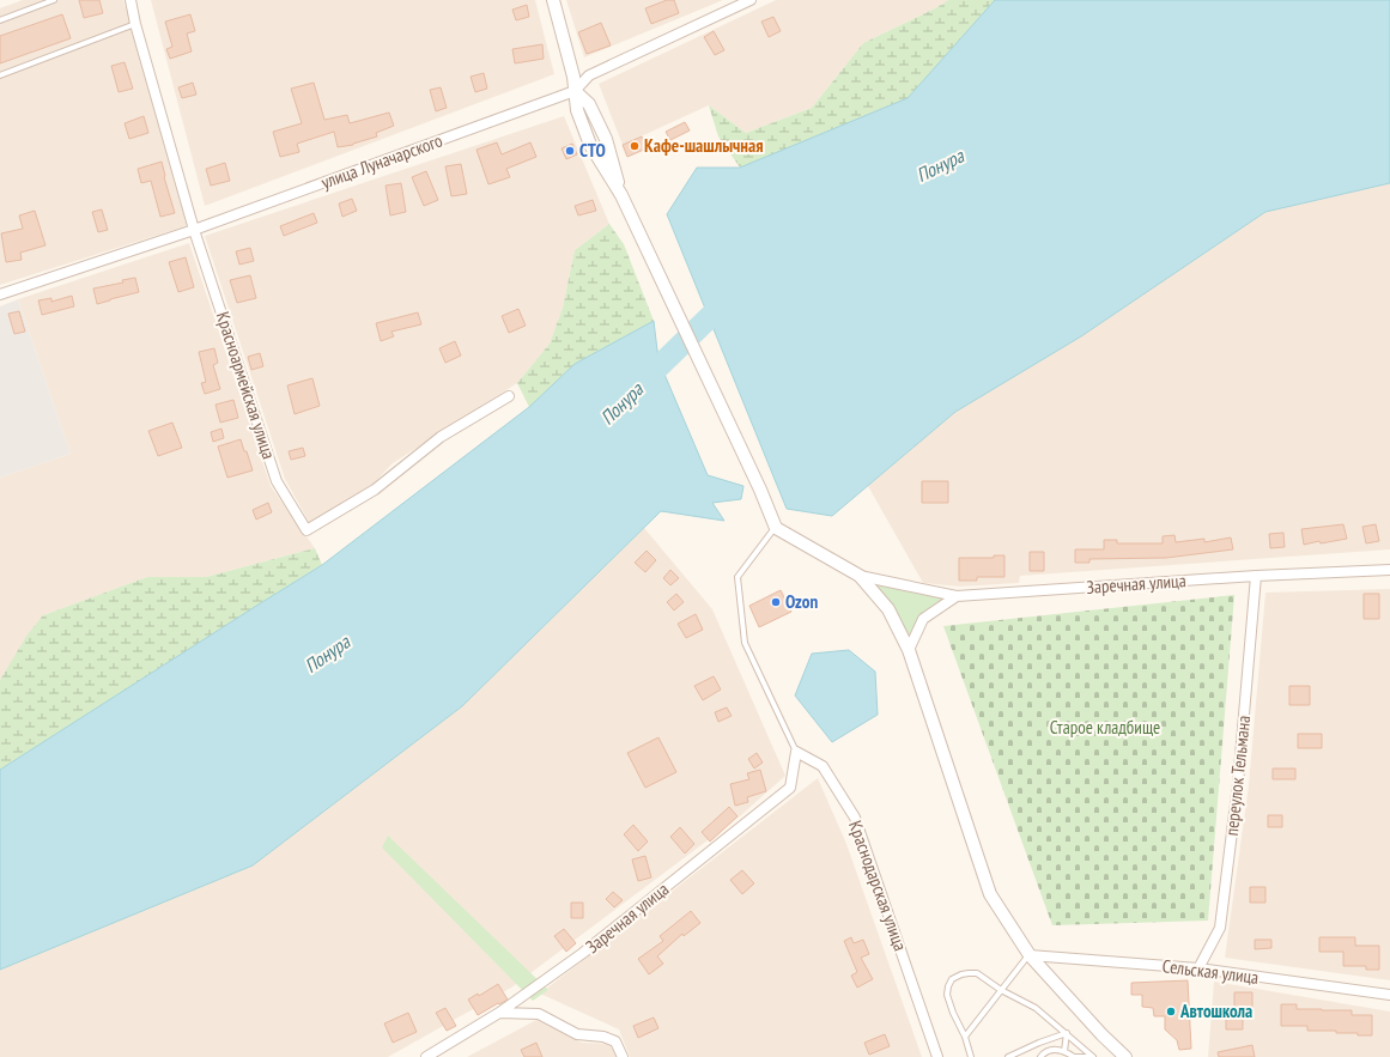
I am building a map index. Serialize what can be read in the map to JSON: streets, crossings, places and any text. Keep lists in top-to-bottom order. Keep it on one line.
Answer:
{"streets":{"street":["улица Луначарского","Красноармейская улица","Заречная улица","переулок Тельмана","Краснодарская улица","Сельская улица"]},"crossings":[["улица Луначарского","Красноармейская улица"],["Заречная улица","переулок Тельмана"],["Заречная улица","Краснодарская улица"],["переулок Тельмана","Сельская улица"]],"water":["Понура"],"parks":["Старое кладбище"],"places":["Кафе-шашлычная","СТО","Ozon","Автошкола"]}
